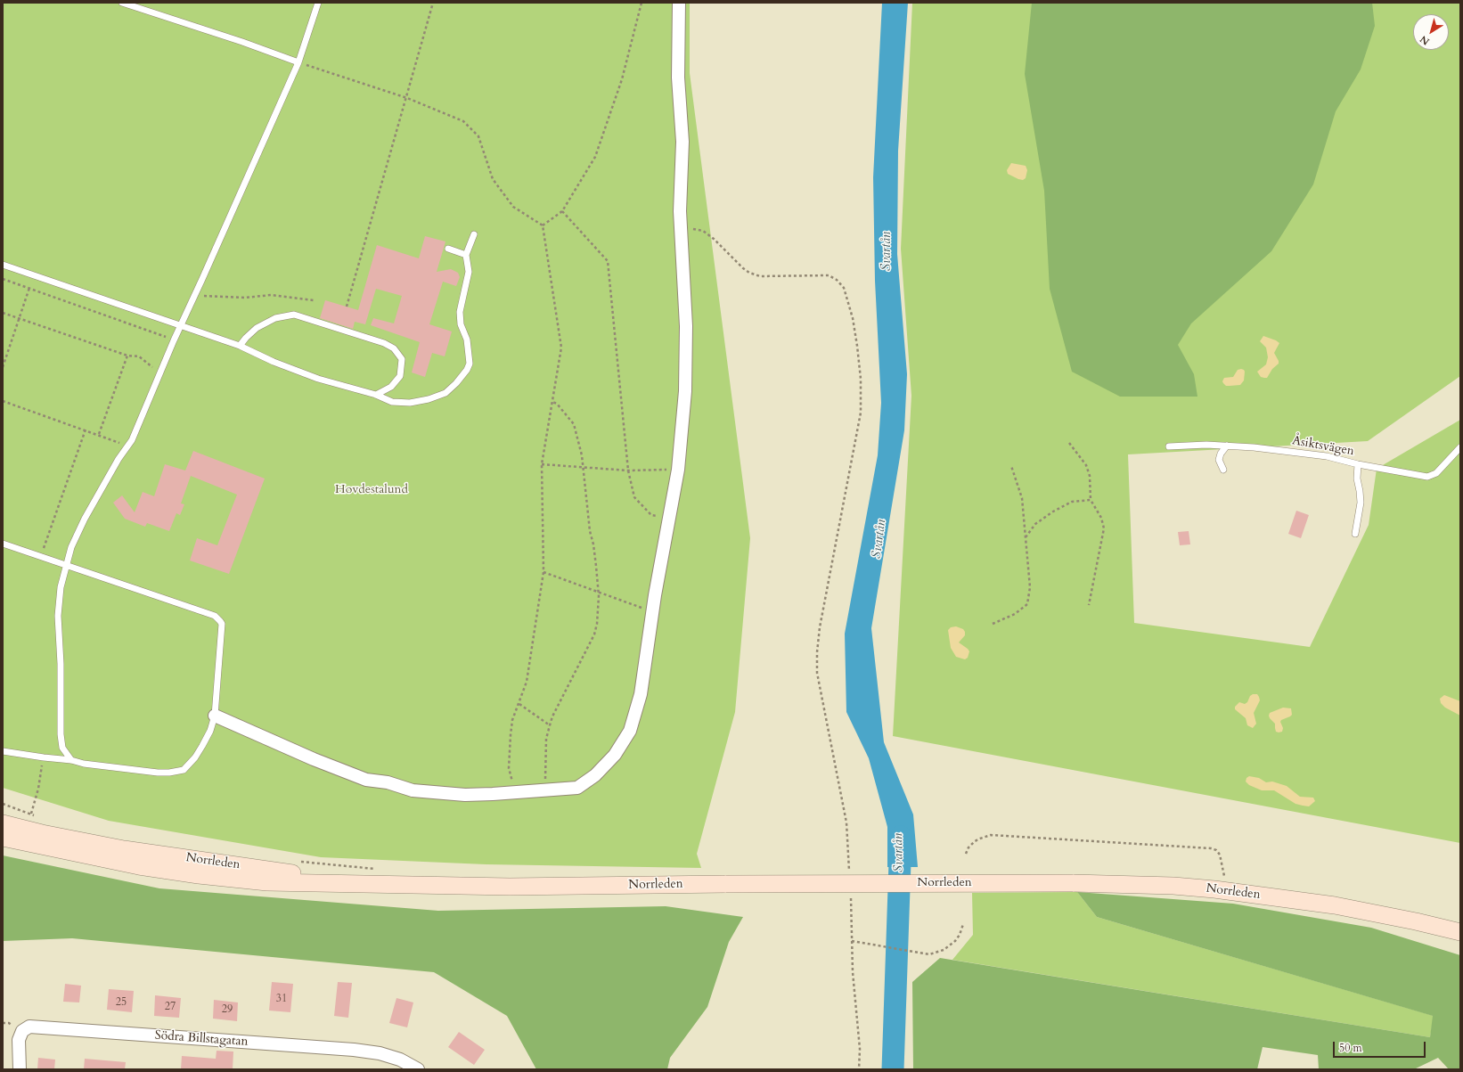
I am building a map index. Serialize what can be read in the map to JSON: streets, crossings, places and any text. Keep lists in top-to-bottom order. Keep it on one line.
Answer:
{"streets":{"main road":["Norrleden"],"street":["Södra Billstagatan"],"lane":["Åsiktsvägen"]},"water":["Svartån"],"parks":["Hovdestalund"],"house_numbers":["31","25","27","29"],"scale_bar":"50 m","north":"bottom left"}
